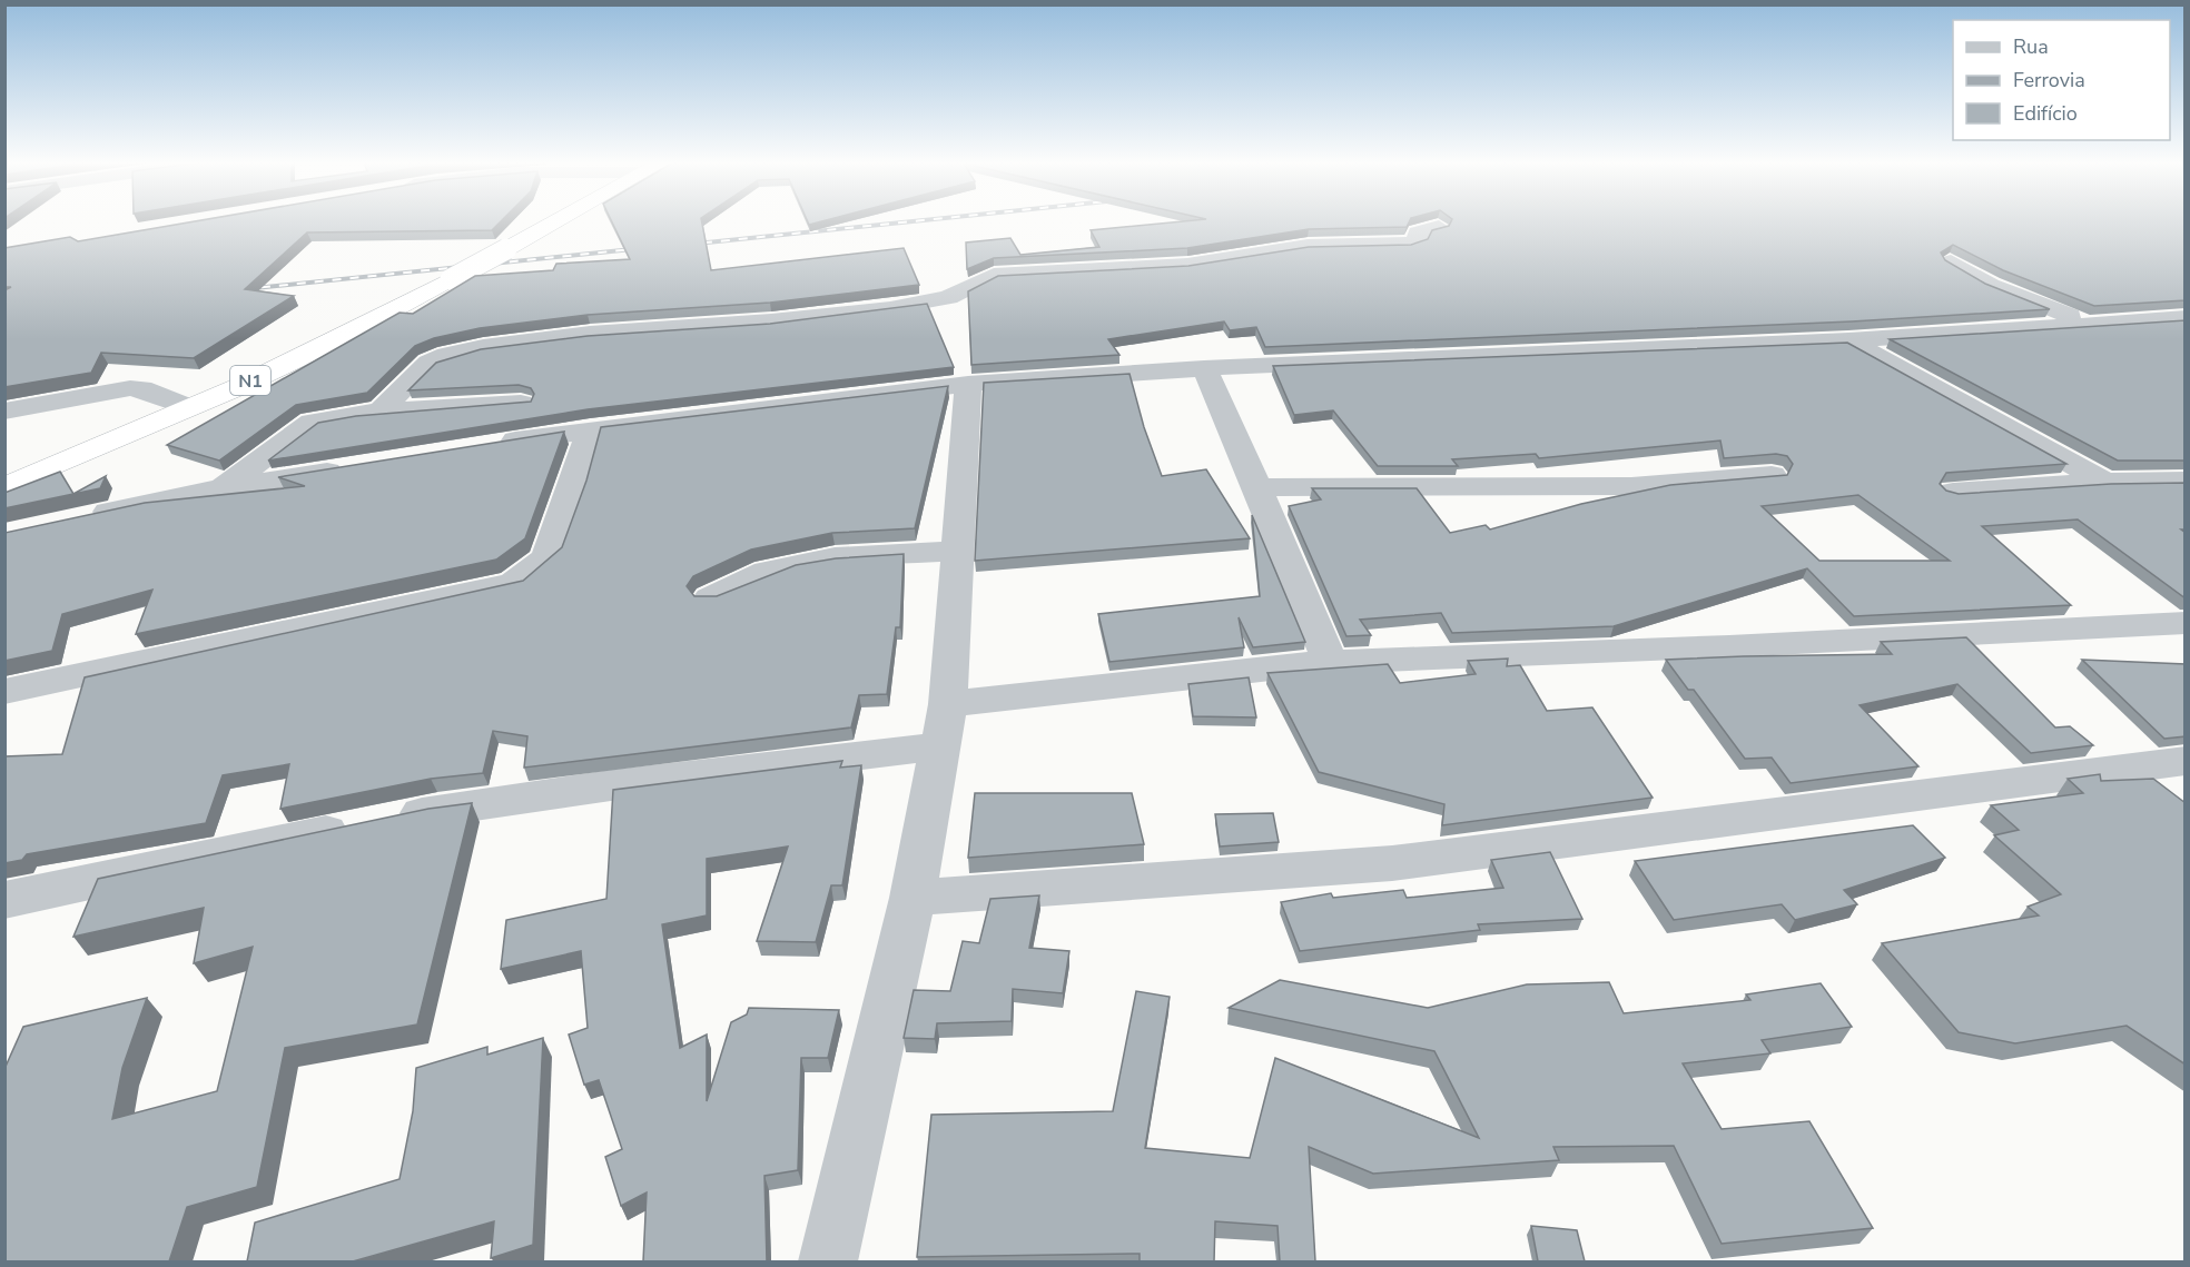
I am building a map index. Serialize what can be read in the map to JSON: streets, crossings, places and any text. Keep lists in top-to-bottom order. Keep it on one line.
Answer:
{"streets":{"highway":["N1"]},"legend":["Rua","Ferrovia","Edifício"]}
